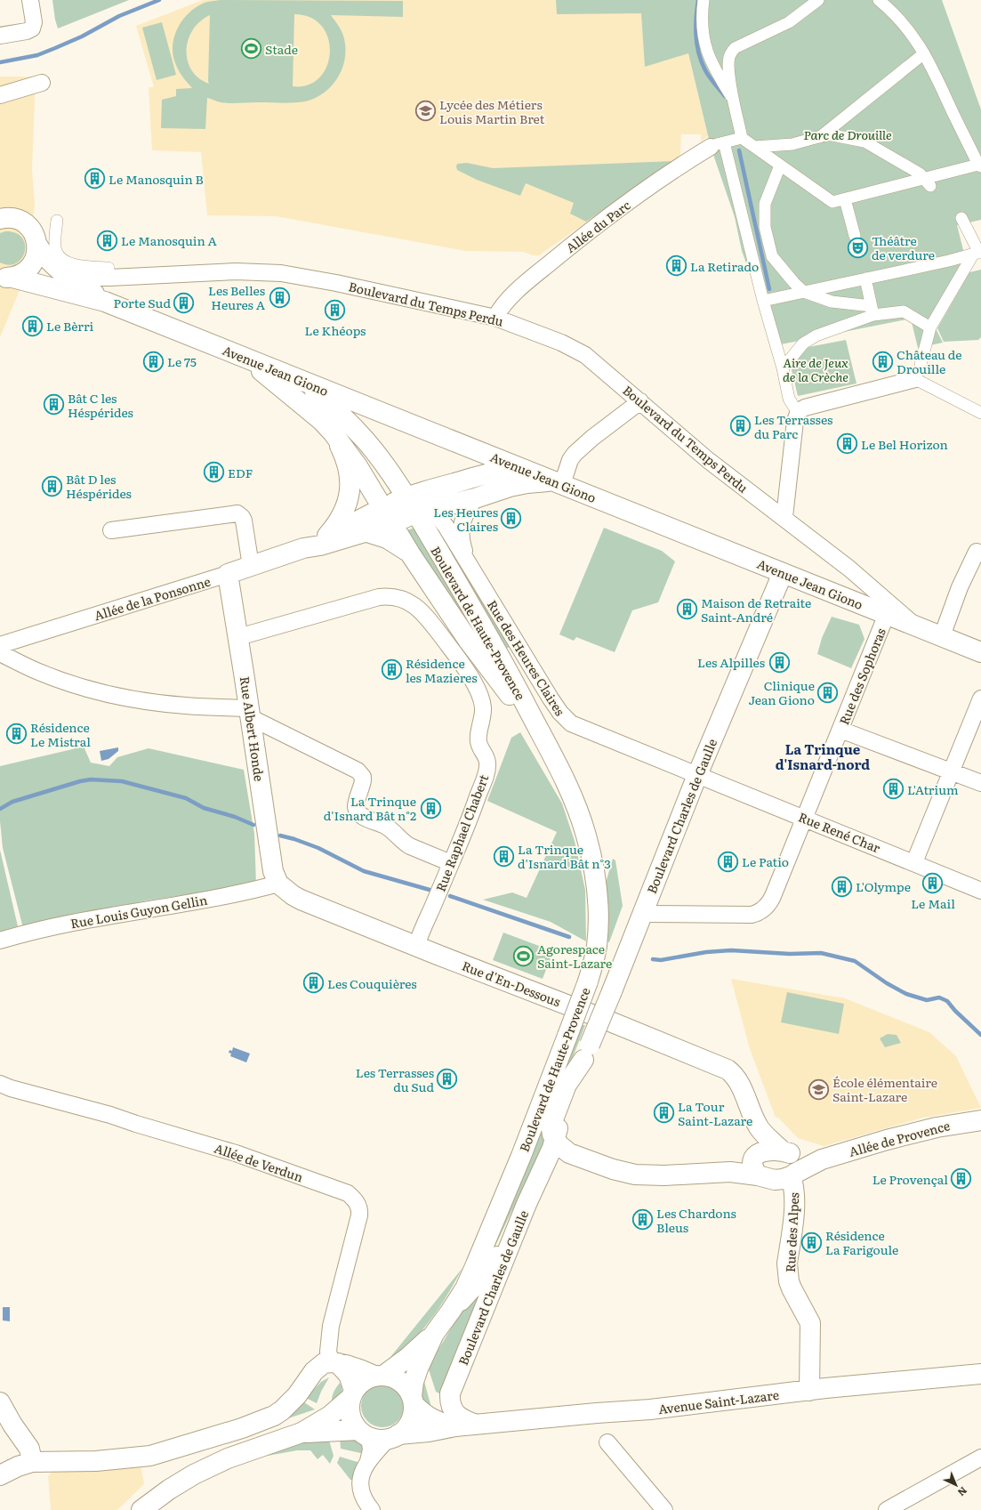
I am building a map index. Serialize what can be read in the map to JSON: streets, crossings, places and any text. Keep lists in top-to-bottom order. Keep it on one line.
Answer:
{"streets":{"street":["Allée du Parc","Boulevard du Temps Perdu","Avenue Jean Giono","Allée de la Ponsonne","Boulevard de Haute-Provence","Rue des Heures Claires","Rue des Sophoras","Rue Albert Honde","Boulevard Charles de Gaulle","Rue René Char","Rue Raphael Chabert","Rue Louis Guyon Gellin","Rue d'En-Dessous","Allée de Provence","Allée de Verdun","Rue des Alpes","Avenue Saint-Lazare"]},"crossings":[["Allée du Parc","Boulevard du Temps Perdu"],["Boulevard du Temps Perdu","Avenue Jean Giono"],["Avenue Jean Giono","Rue des Sophoras"],["Avenue Jean Giono","Boulevard Charles de Gaulle"],["Allée de la Ponsonne","Boulevard de Haute-Provence"],["Allée de la Ponsonne","Rue des Heures Claires"],["Allée de la Ponsonne","Rue Albert Honde"],["Boulevard de Haute-Provence","Rue des Heures Claires"],["Rue des Heures Claires","Boulevard Charles de Gaulle"],["Rue des Heures Claires","Rue René Char"],["Rue des Sophoras","Boulevard Charles de Gaulle"],["Rue des Sophoras","Rue René Char"],["Rue Albert Honde","Rue Raphael Chabert"],["Rue Albert Honde","Rue Louis Guyon Gellin"],["Rue Albert Honde","Rue d'En-Dessous"],["Boulevard Charles de Gaulle","Rue René Char"],["Boulevard Charles de Gaulle","Avenue Saint-Lazare"],["Rue Raphael Chabert","Rue d'En-Dessous"],["Rue Louis Guyon Gellin","Rue d'En-Dessous"],["Rue d'En-Dessous","Allée de Provence"],["Rue d'En-Dessous","Rue des Alpes"],["Allée de Provence","Rue des Alpes"],["Rue des Alpes","Avenue Saint-Lazare"]],"districts":["La Trinque d'Isnard-nord"],"parks":["Parc de Drouille","Aire de Jeux de la Crèche"],"places":{"sports":["Stade","Agorespace Saint-Lazare"],"school or university":["Lycée des Métiers Louis Martin Bret","École élémentaire Saint-Lazare"],"building":["Le Manosquin B","Le Manosquin A","La Retirado","Les Belles Heures A","Porte Sud","Le Khéops","Le Bèrri","Le 75","Château de Drouille","Bât C les Héspérides","Les Terrasses du Parc","Le Bel Horizon","EDF","Bât D les Héspérides","Les Heures Claires","Maison de Retraite Saint-André","Les Alpilles","Résidence les Mazieres","Clinique Jean Giono","Résidence Le Mistral","L'Atrium","La Trinque d'Isnard Bât n°2","La Trinque d'Isnard Bât n°3","Le Patio","Le Mail","L'Olympe","Les Couquières","Les Terrasses du Sud","La Tour Saint-Lazare","Le Provençal","Les Chardons Bleus","Résidence La Farigoule"],"theatre":["Théâtre de verdure"]},"north":"bottom right"}
